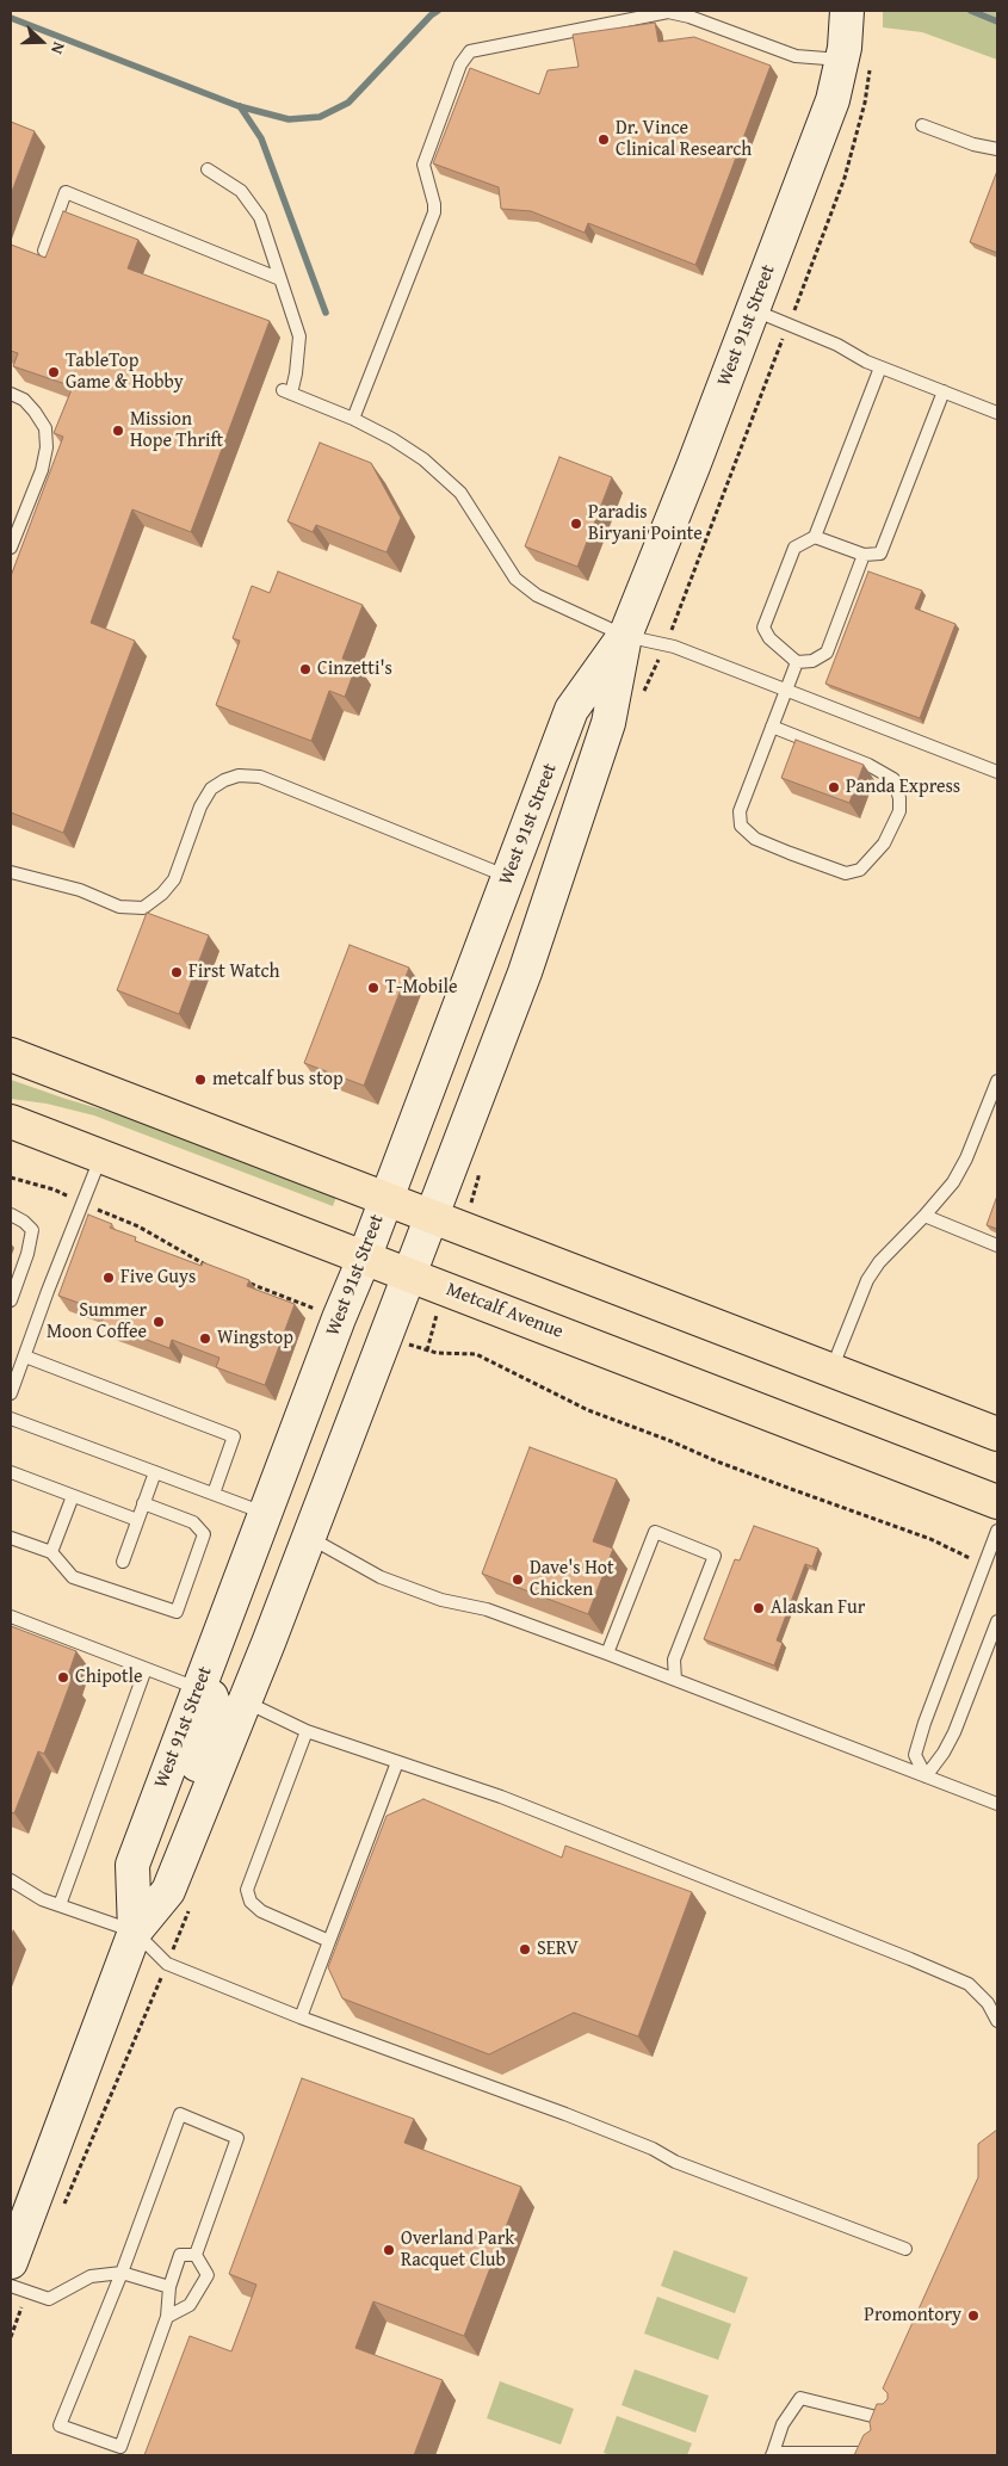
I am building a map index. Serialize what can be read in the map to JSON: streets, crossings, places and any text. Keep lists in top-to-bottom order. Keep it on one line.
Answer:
{"streets":{"main road":["Metcalf Avenue"],"street":["West 91st Street"]},"crossings":[["West 91st Street","Metcalf Avenue"]],"places":["Dr. Vince Clinical Research","TableTop Game & Hobby","Mission Hope Thrift","Paradis Biryani Pointe","Cinzetti's","Panda Express","First Watch","T-Mobile","metcalf bus stop","Five Guys","Summer Moon Coffee","Wingstop","Dave's Hot Chicken","Alaskan Fur","Chipotle","SERV","Overland Park Racquet Club","Promontory"],"north":"right"}
